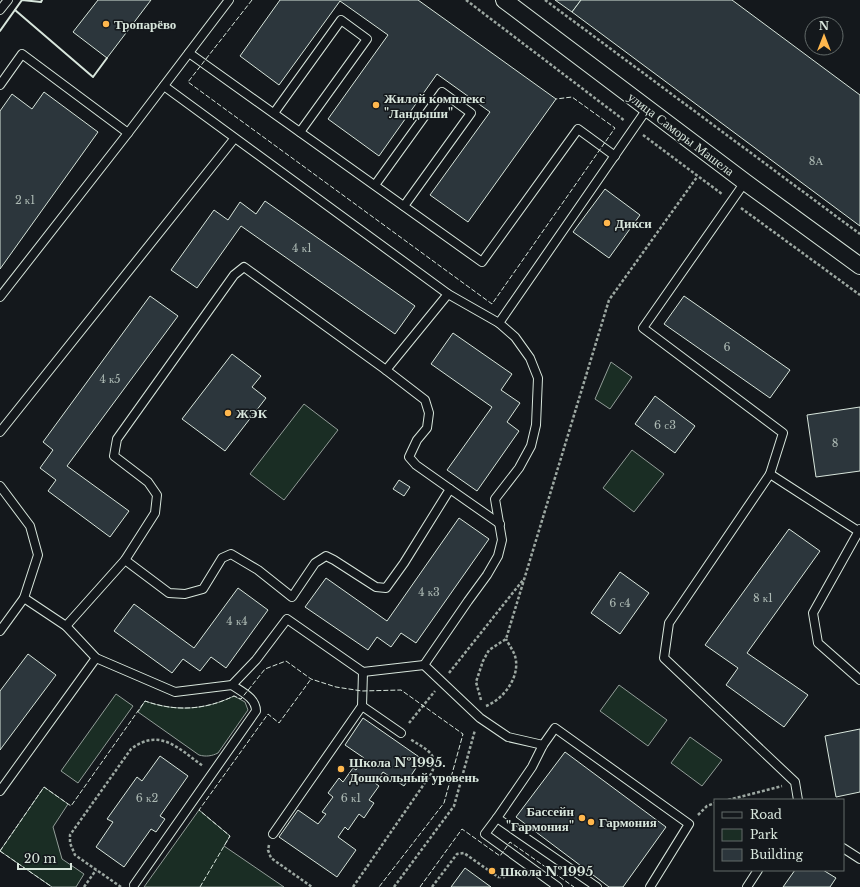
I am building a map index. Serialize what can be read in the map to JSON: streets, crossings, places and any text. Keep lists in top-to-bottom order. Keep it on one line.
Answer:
{"streets":{"street":["улица Саморы Машела"]},"places":["Тропарёво","Жилой комплекс \"Ландыши\"","Дикси","ЖЭК","Школа №1995. Дошкольный уровень","Бассейн \"Гармония\"","Гармония","Школа №1995"],"house_numbers":["8А","2 к1","4 к1","6","4 к5","6 с3","8","4 к3","8 к1","6 с4","4 к4","6 к2","6 к1"],"legend":["Road","Park","Building"],"scale_bar":"20 m","north":"top"}
